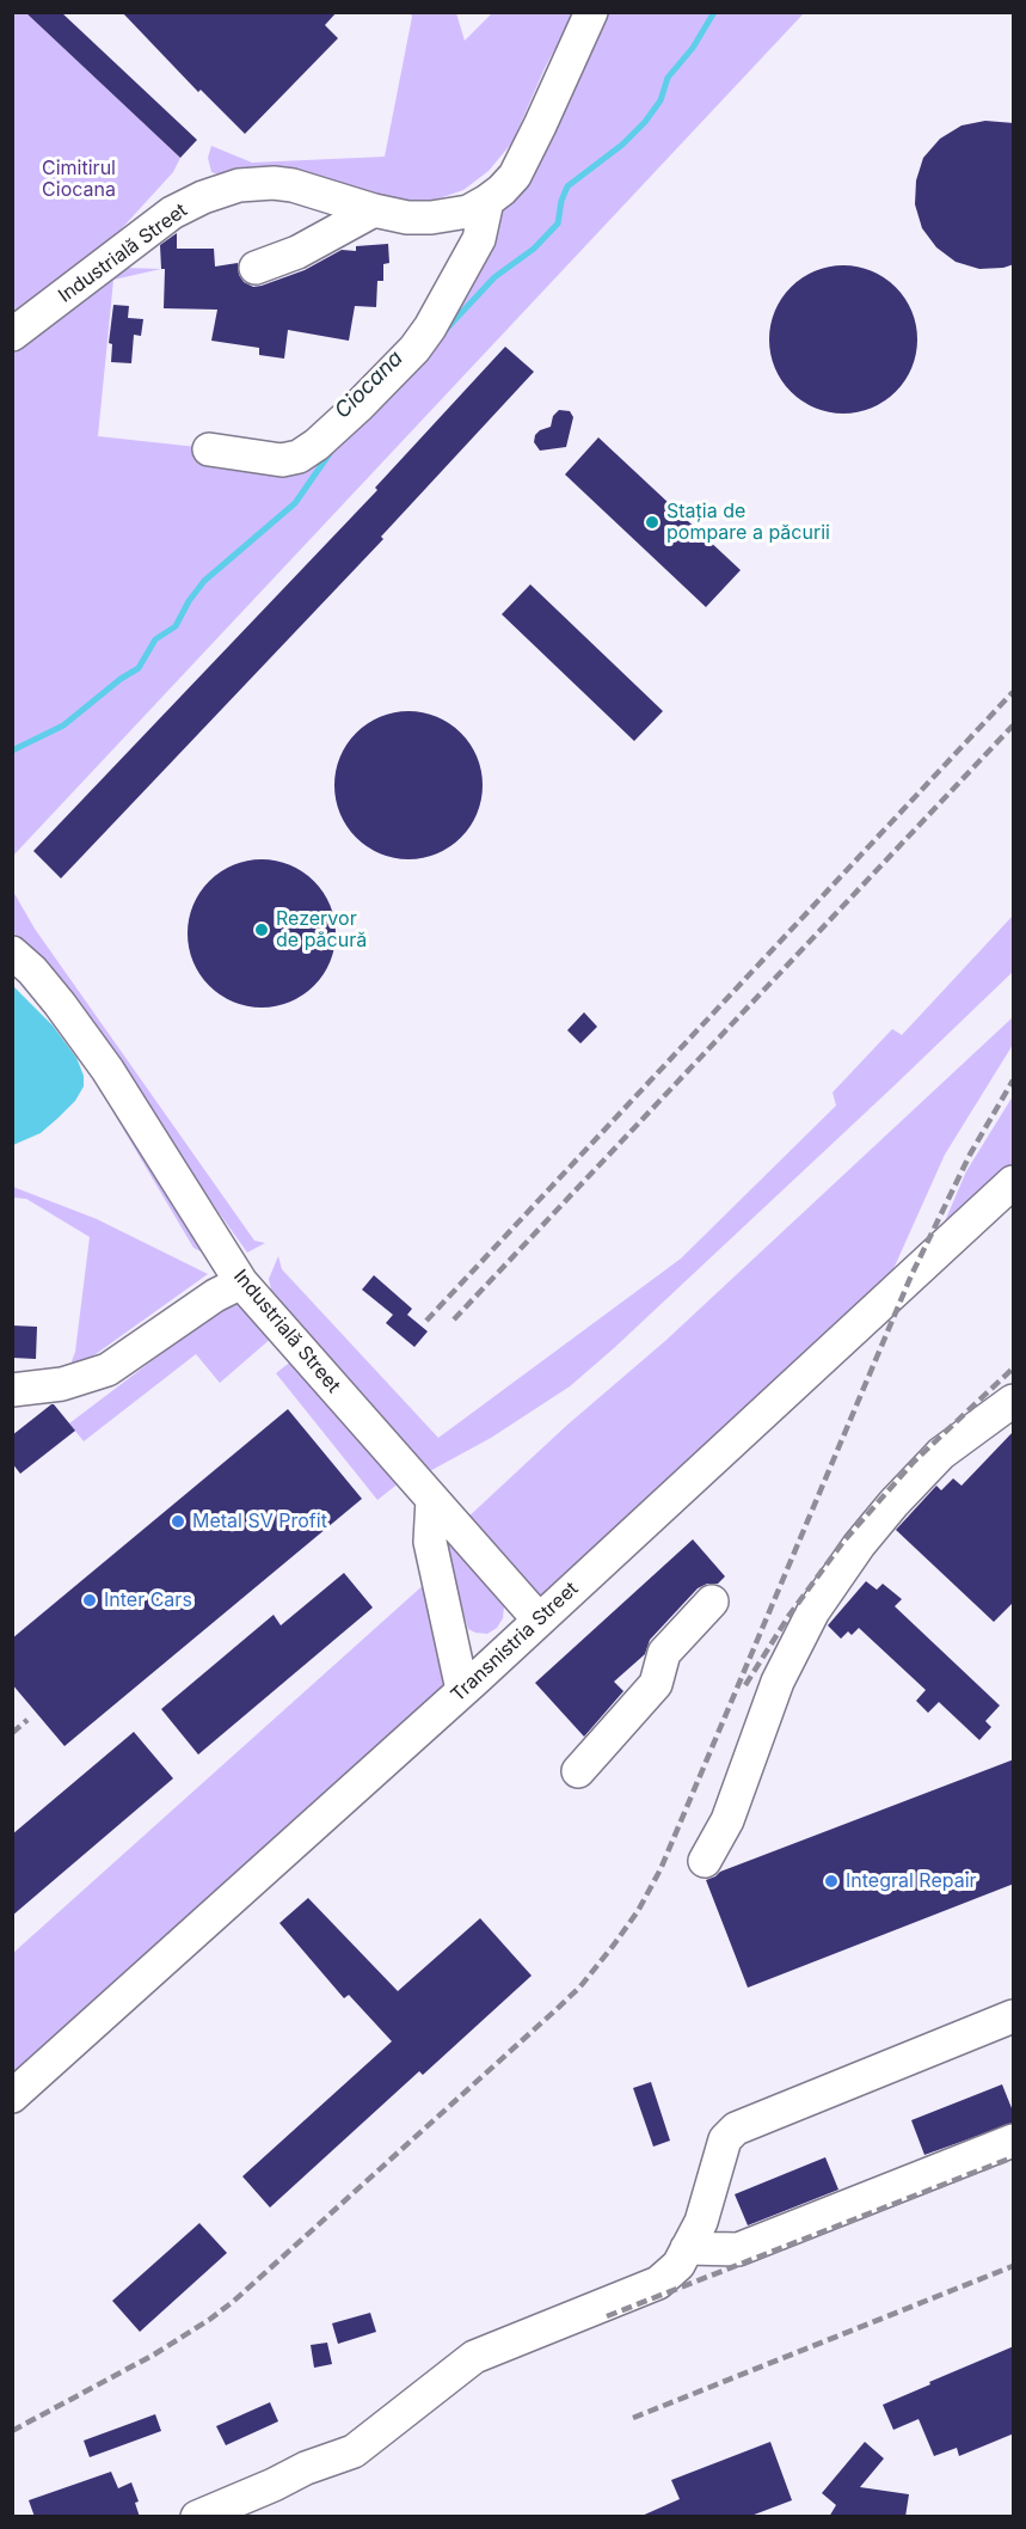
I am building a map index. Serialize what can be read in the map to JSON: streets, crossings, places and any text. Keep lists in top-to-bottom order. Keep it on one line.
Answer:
{"streets":{"street":["Industrială Street","Transnistria Street"]},"crossings":[["Industrială Street","Transnistria Street"]],"water":["Ciocana"],"parks":["Cimitirul Ciocana"],"places":["Stația de pompare a păcurii","Rezervor de păcură","Metal SV Profit","Inter Cars","Integral Repair"]}
